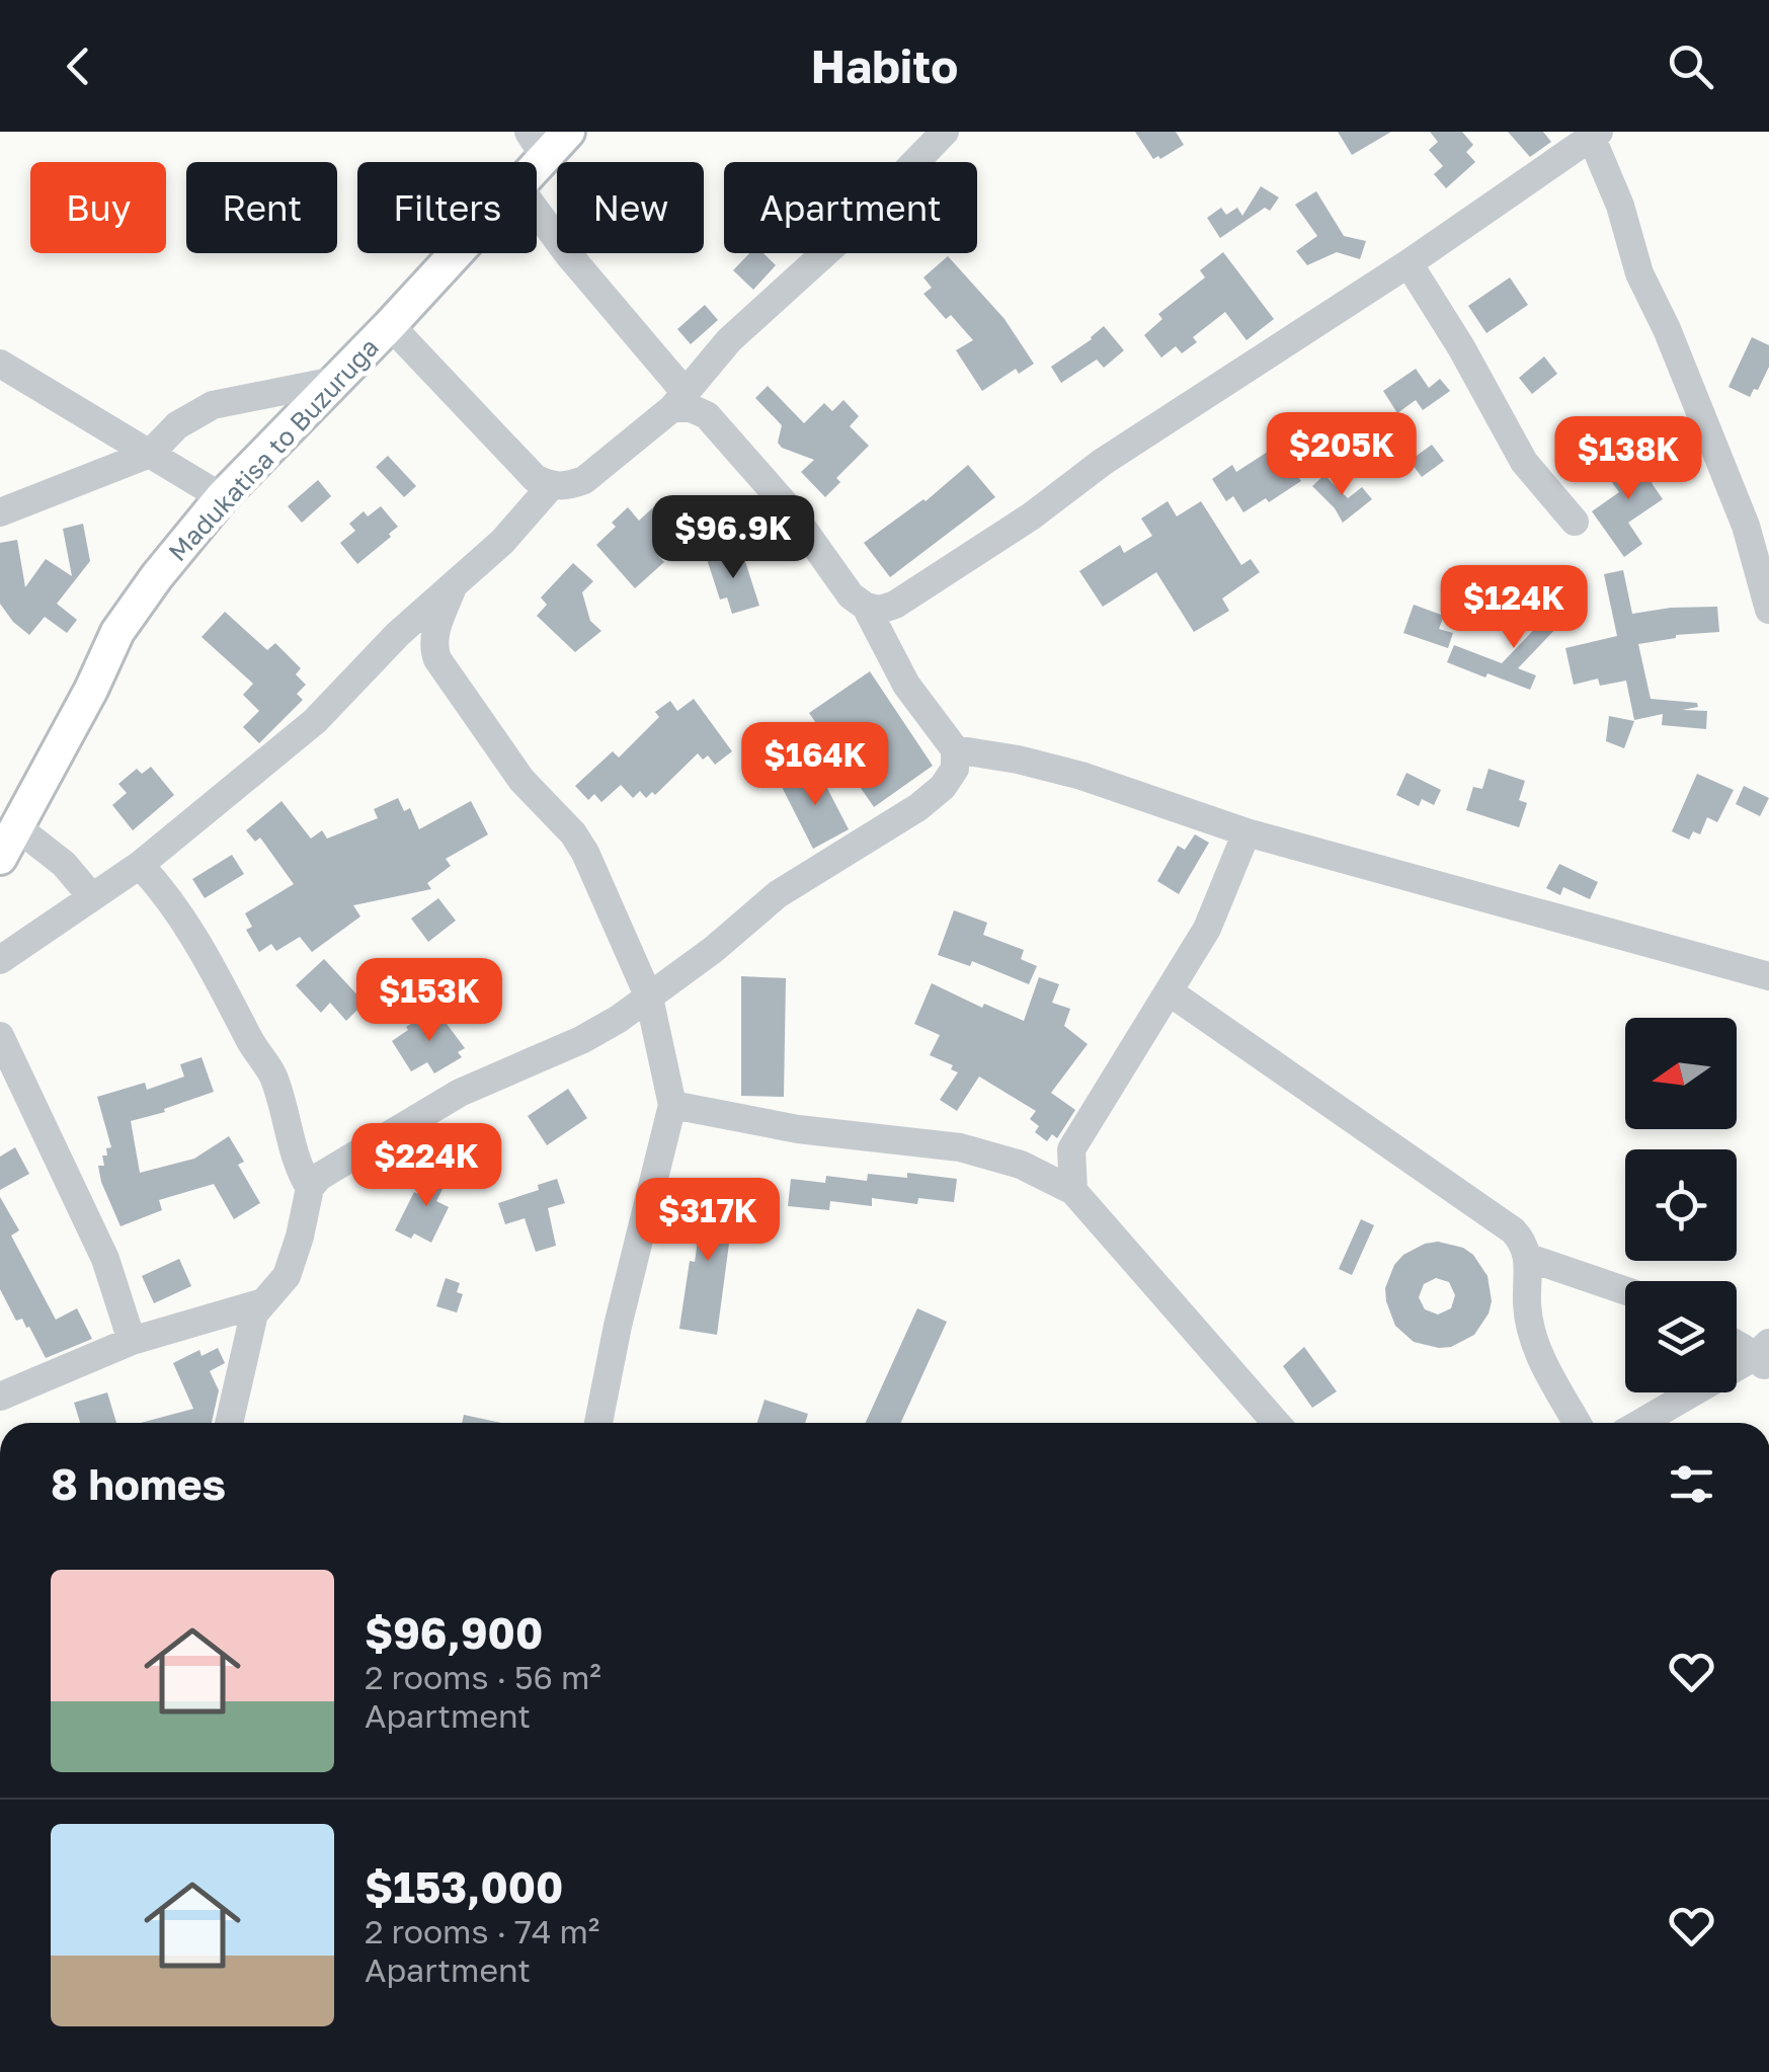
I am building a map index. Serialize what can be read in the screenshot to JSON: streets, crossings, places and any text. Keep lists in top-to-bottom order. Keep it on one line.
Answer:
{"streets":{"main road":["Madukatisa to Buzuruga"]},"north":"left","page":{"header":"Habito","chip":["Buy","Rent","Filters","New","Apartment"],"price":["$205K","$138K","$96.9K","$124K","$164K","$153K","$224K","$317K"],"heading":"8 homes","list":[{"name":"$96,900","note":"2 rooms · 56 m² · Apartment"},{"name":"$153,000","note":"2 rooms · 74 m² · Apartment"}]}}
